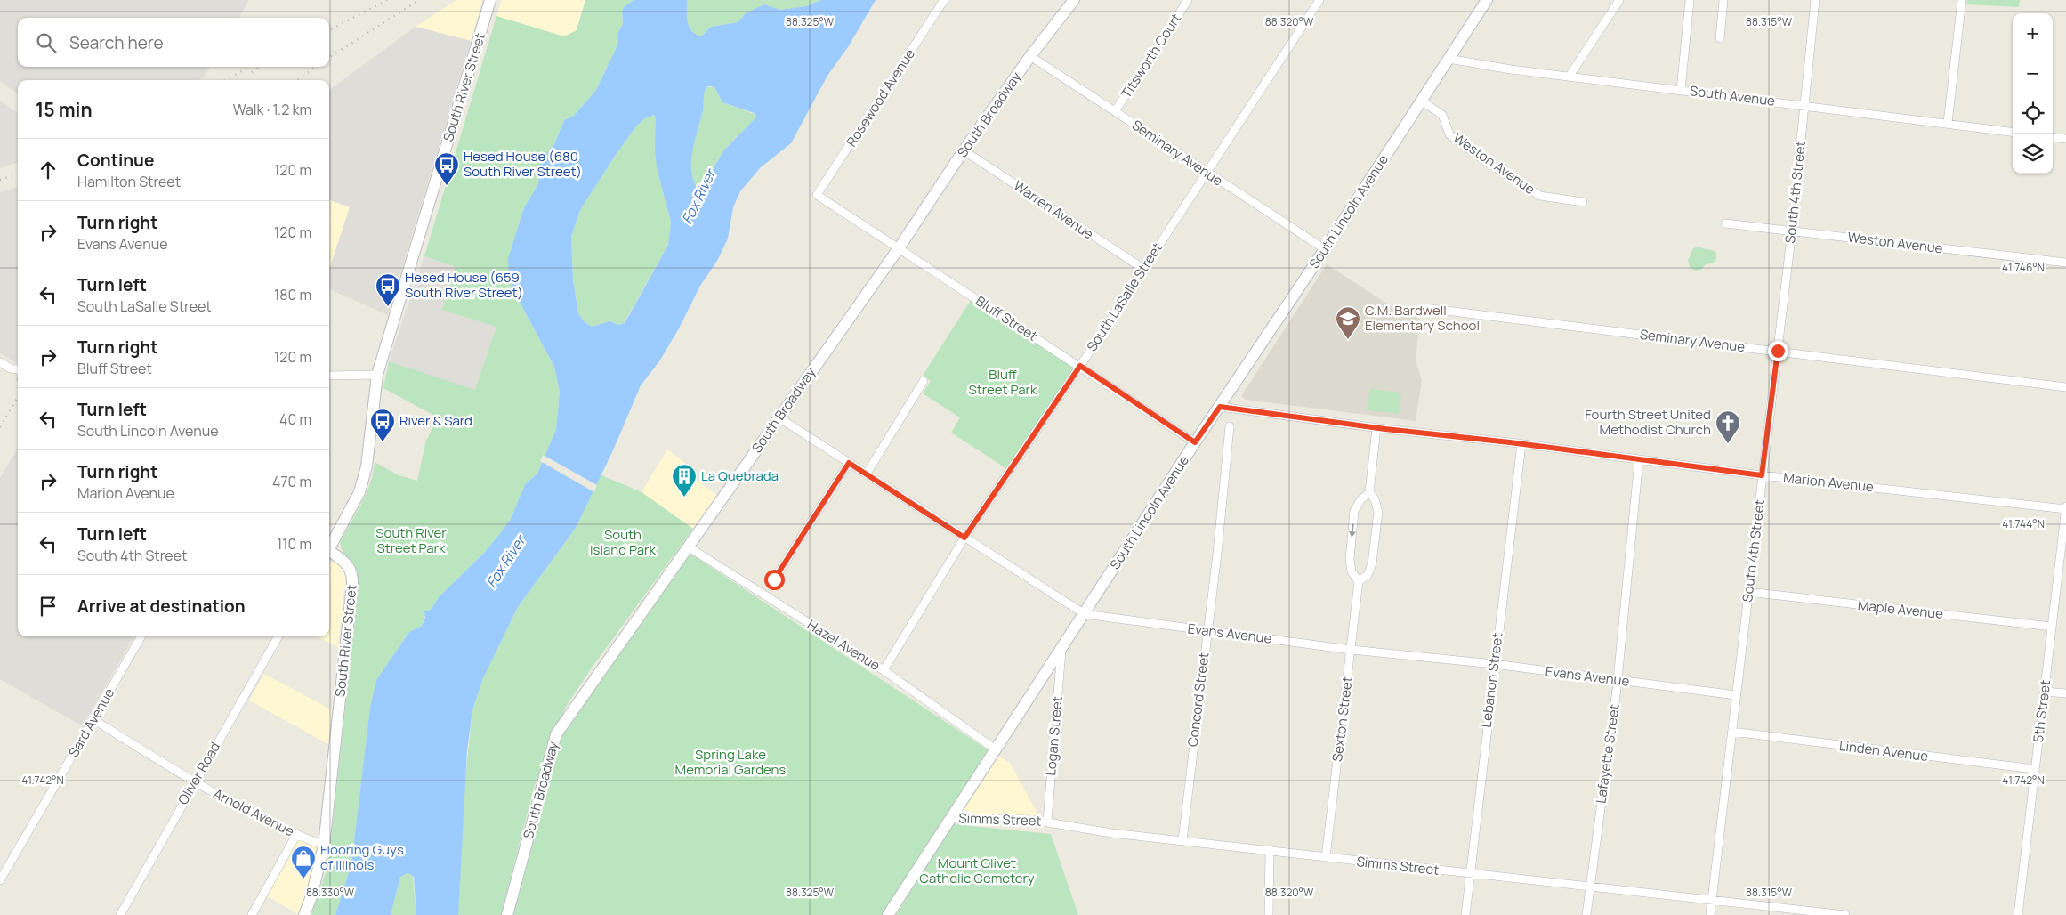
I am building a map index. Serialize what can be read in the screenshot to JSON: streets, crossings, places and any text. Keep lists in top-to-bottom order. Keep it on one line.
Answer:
{"streets":{"street":["Titsworth Court","South River Street","South Avenue","Rosewood Avenue","South Broadway","Seminary Avenue","Weston Avenue","South 4th Street","Warren Avenue","South Lincoln Avenue","South LaSalle Street","Bluff Street","Marion Avenue","Maple Avenue","Evans Avenue","Hazel Avenue","Lebanon Street","Concord Street","5th Street","Sexton Street","Sard Avenue","Logan Street","Linden Avenue","Lafayette Street","Oliver Road","Arnold Avenue","Simms Street"]},"crossings":[["Titsworth Court","Seminary Avenue"],["South River Street","Arnold Avenue"],["South Avenue","South 4th Street"],["South Avenue","South Lincoln Avenue"],["Rosewood Avenue","Bluff Street"],["South Broadway","Seminary Avenue"],["South Broadway","Warren Avenue"],["South Broadway","Bluff Street"],["South Broadway","Evans Avenue"],["South Broadway","Hazel Avenue"],["Seminary Avenue","South 4th Street"],["Seminary Avenue","South Lincoln Avenue"],["Seminary Avenue","South LaSalle Street"],["Weston Avenue","South 4th Street"],["Weston Avenue","South Lincoln Avenue"],["South 4th Street","Marion Avenue"],["South 4th Street","Maple Avenue"],["South 4th Street","Evans Avenue"],["South 4th Street","Linden Avenue"],["South 4th Street","Simms Street"],["Warren Avenue","South LaSalle Street"],["South Lincoln Avenue","Bluff Street"],["South Lincoln Avenue","Marion Avenue"],["South Lincoln Avenue","Evans Avenue"],["South Lincoln Avenue","Hazel Avenue"],["South Lincoln Avenue","Logan Street"],["South Lincoln Avenue","Simms Street"],["South LaSalle Street","Bluff Street"],["South LaSalle Street","Evans Avenue"],["South LaSalle Street","Hazel Avenue"],["Marion Avenue","Lebanon Street"],["Marion Avenue","5th Street"],["Marion Avenue","Lafayette Street"],["Maple Avenue","5th Street"],["Evans Avenue","Lebanon Street"],["Evans Avenue","Concord Street"],["Evans Avenue","Sexton Street"],["Evans Avenue","Lafayette Street"],["Lebanon Street","Simms Street"],["Concord Street","Simms Street"],["5th Street","Linden Avenue"],["Sexton Street","Simms Street"],["Sard Avenue","Arnold Avenue"],["Logan Street","Simms Street"],["Lafayette Street","Simms Street"],["Oliver Road","Arnold Avenue"]],"water":["Fox River"],"parks":["Bluff Street Park","South River Street Park","South Island Park","Spring Lake Memorial Gardens","Mount Olivet Catholic Cemetery"],"places":{"bus stop":["Hesed House (680 South River Street)","Hesed House (659 South River Street)","River & Sard"],"school or university":["C.M. Bardwell Elementary School"],"church":["Fourth Street United Methodist Church"],"building":["La Quebrada"],"shop":["Flooring Guys of Illinois"]},"page":{"map_buttons":["+","−"],"search":"Search here","heading":["15 min","Walk · 1.2 km"],"list":[["Continue","Hamilton Street","120 m"],["Turn right","Evans Avenue","120 m"],["Turn left","South LaSalle Street","180 m"],["Turn right","Bluff Street","120 m"],["Turn left","South Lincoln Avenue","40 m"],["Turn right","Marion Avenue","470 m"],["Turn left","South 4th Street","110 m"],"Arrive at destination"]},"coordinates":["88.325°W","88.320°W","88.315°W","41.746°N","41.744°N","41.742°N","88.330°W"]}
